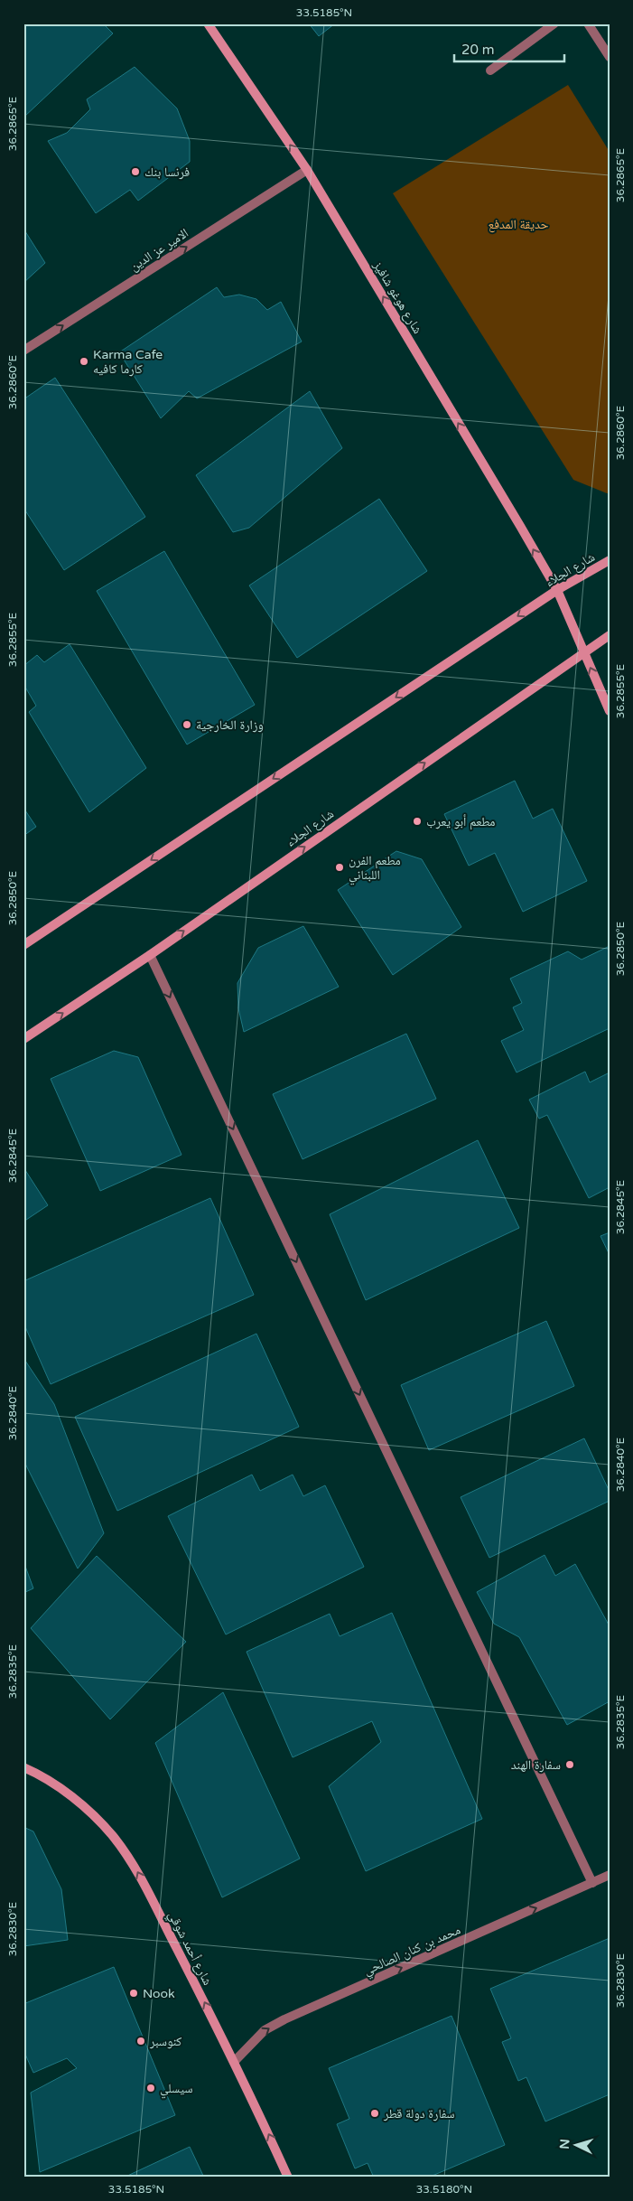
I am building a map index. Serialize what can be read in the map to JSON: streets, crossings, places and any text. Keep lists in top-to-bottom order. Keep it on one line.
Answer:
{"streets":{"main road":["شارع هوغو شافيز","شارع الجلاء","شارع أحمد شوقي"],"street":["الامير عز الدين","محمد بن كنان الصالحي"]},"crossings":[["الامير عز الدين","شارع هوغو شافيز"],["شارع هوغو شافيز","شارع الجلاء"],["شارع أحمد شوقي","محمد بن كنان الصالحي"]],"one_way":["الامير عز الدين","شارع هوغو شافيز","شارع أحمد شوقي","محمد بن كنان الصالحي"],"parks":["حديقة المدفع"],"places":["فرنسا بنك","Karma Cafe كارما كافيه","وزارة الخارجية","مطعم أبو يعرب","مطعم الفرن اللبناني","سفارة الهند","Nook","كنوسبر","سيسلي","سفارة دولة قطر"],"scale_bar":"20 m","north":"left","coordinates":["33.5185°N","36.2865°E","36.2860°E","36.2855°E","36.2850°E","36.2845°E","36.2840°E","36.2835°E","36.2830°E","33.5180°N"]}
